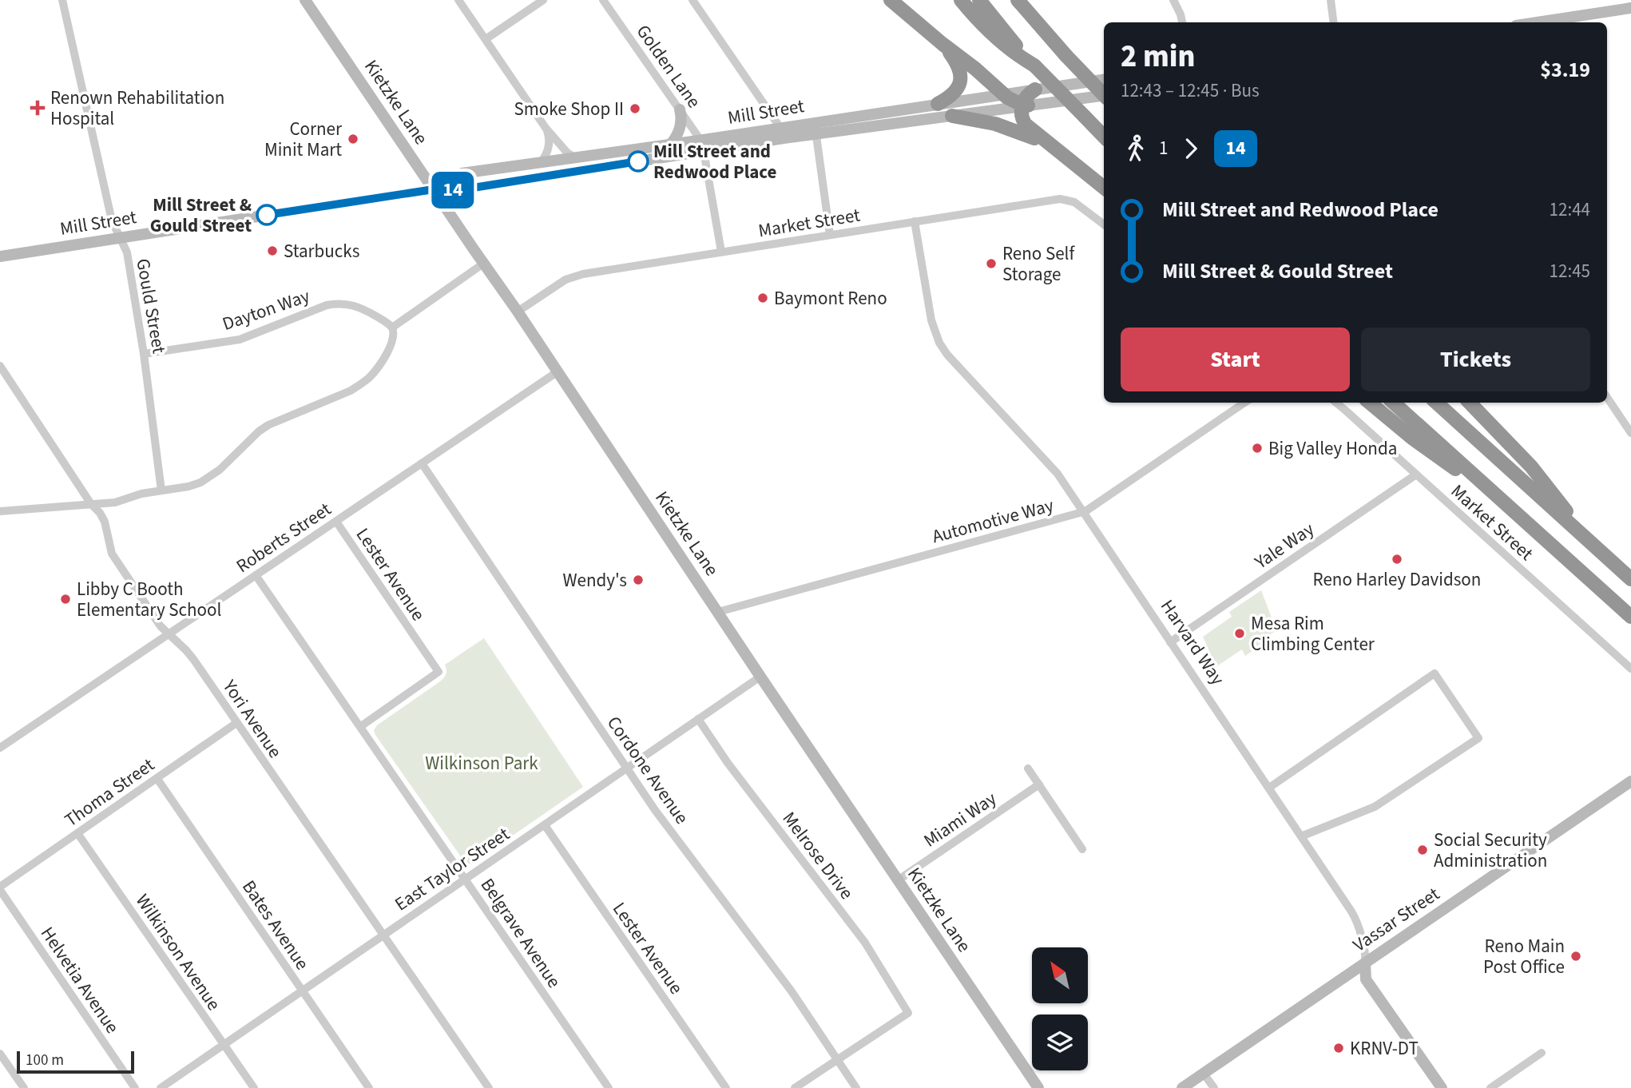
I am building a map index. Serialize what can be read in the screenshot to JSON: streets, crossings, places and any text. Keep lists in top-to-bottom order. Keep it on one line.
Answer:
{"streets":{"main road":["Kietzke Lane","Mill Street","Harvard Way","Vassar Street"],"street":["Golden Lane","Market Street","Gould Street","Dayton Way","Automotive Way","Roberts Street","Yale Way","Lester Avenue","Yori Avenue","Cordone Avenue","Thoma Street","Miami Way","Melrose Drive","East Taylor Street","Bates Avenue","Belgrave Avenue","Wilkinson Avenue","Helvetia Avenue"]},"crossings":[["Golden Lane","Mill Street"],["Golden Lane","Market Street"],["Kietzke Lane","Mill Street"],["Kietzke Lane","Market Street"],["Kietzke Lane","Automotive Way"],["Kietzke Lane","Roberts Street"],["Kietzke Lane","Miami Way"],["Kietzke Lane","East Taylor Street"],["Mill Street","Gould Street"],["Market Street","Yale Way"],["Market Street","Harvard Way"],["Gould Street","Dayton Way"],["Automotive Way","Harvard Way"],["Roberts Street","Lester Avenue"],["Roberts Street","Yori Avenue"],["Roberts Street","Cordone Avenue"],["Roberts Street","Belgrave Avenue"],["Yale Way","Harvard Way"],["Lester Avenue","East Taylor Street"],["Lester Avenue","Belgrave Avenue"],["Harvard Way","Vassar Street"],["Yori Avenue","Thoma Street"],["Yori Avenue","East Taylor Street"],["Cordone Avenue","Melrose Drive"],["Cordone Avenue","East Taylor Street"],["Thoma Street","Bates Avenue"],["Thoma Street","Wilkinson Avenue"],["Thoma Street","Helvetia Avenue"],["Melrose Drive","East Taylor Street"],["East Taylor Street","Bates Avenue"],["East Taylor Street","Belgrave Avenue"],["East Taylor Street","Wilkinson Avenue"]],"parks":["Wilkinson Park"],"places":{"health":["Renown Rehabilitation Hospital"],"other":["Smoke Shop II","Corner Minit Mart","Mill Street and Redwood Place","Mill Street & Gould Street","Starbucks","Reno Self Storage","Baymont Reno","Big Valley Honda","Reno Harley Davidson","Wendy's","Libby C Booth Elementary School","Mesa Rim Climbing Center","Social Security Administration","Reno Main Post Office","KRNV-DT"]},"lines":["bus line 14"],"scale_bar":"100 m","north":"top left","page":{"on_map":"14","heading":["2 min","12:43 – 12:45 · Bus","$3.19"],"legs":["1","14"],"list":[{"name":"Mill Street and Redwood Place","value":"12:44"},{"name":"Mill Street & Gould Street","value":"12:45"}],"buttons":["Start","Tickets"],"scale":"100 m"}}
